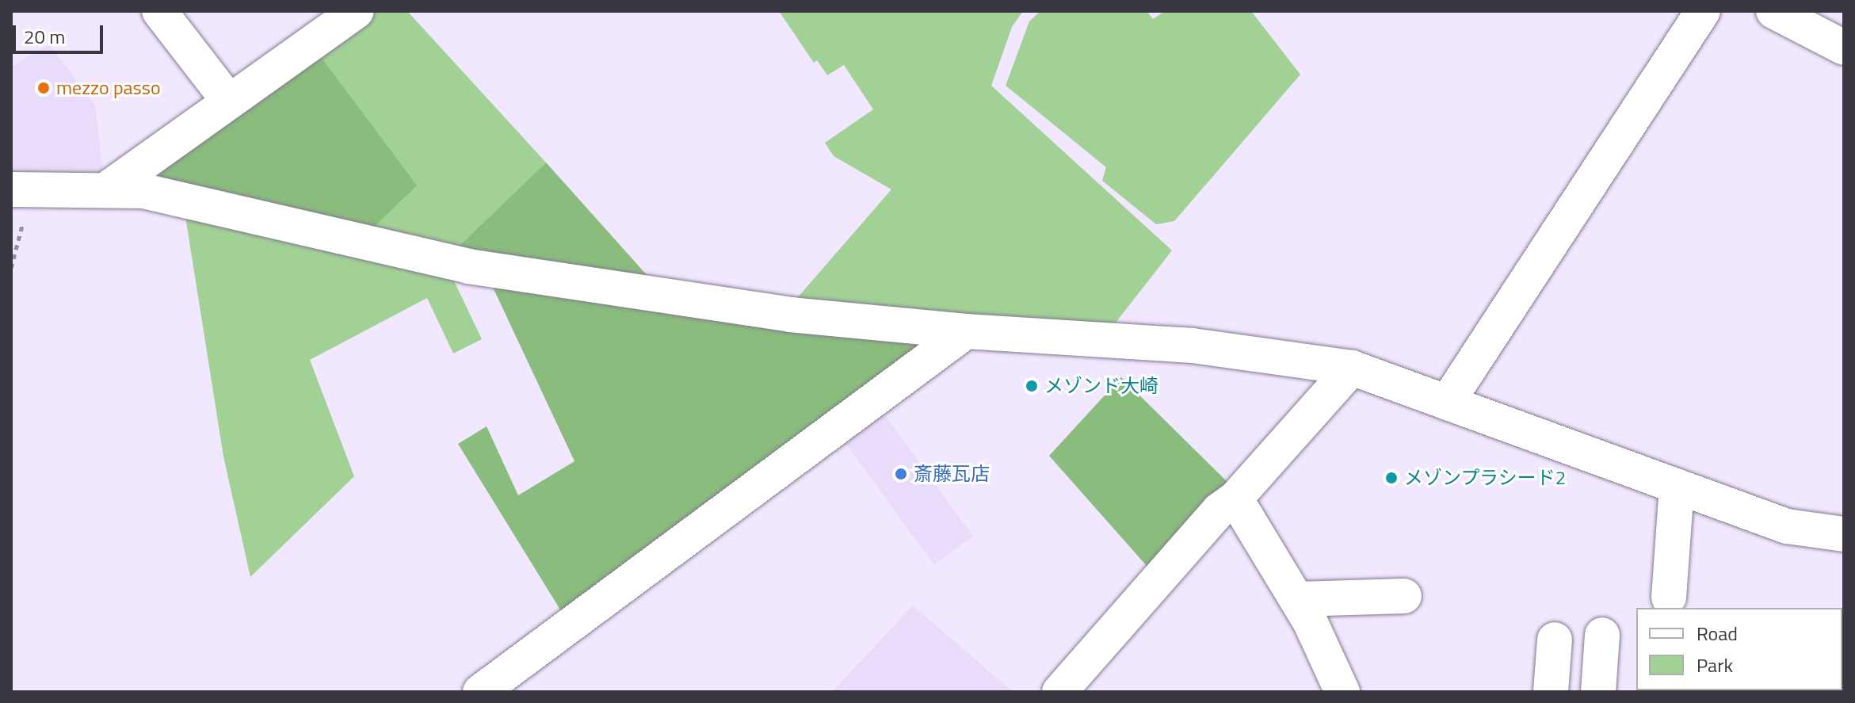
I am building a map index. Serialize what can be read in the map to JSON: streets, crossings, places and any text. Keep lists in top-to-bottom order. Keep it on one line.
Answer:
{"places":["mezzo passo","メゾンド大崎","斎藤瓦店","メゾンプラシード2"],"legend":["Road","Park"],"scale_bar":"20 m"}
